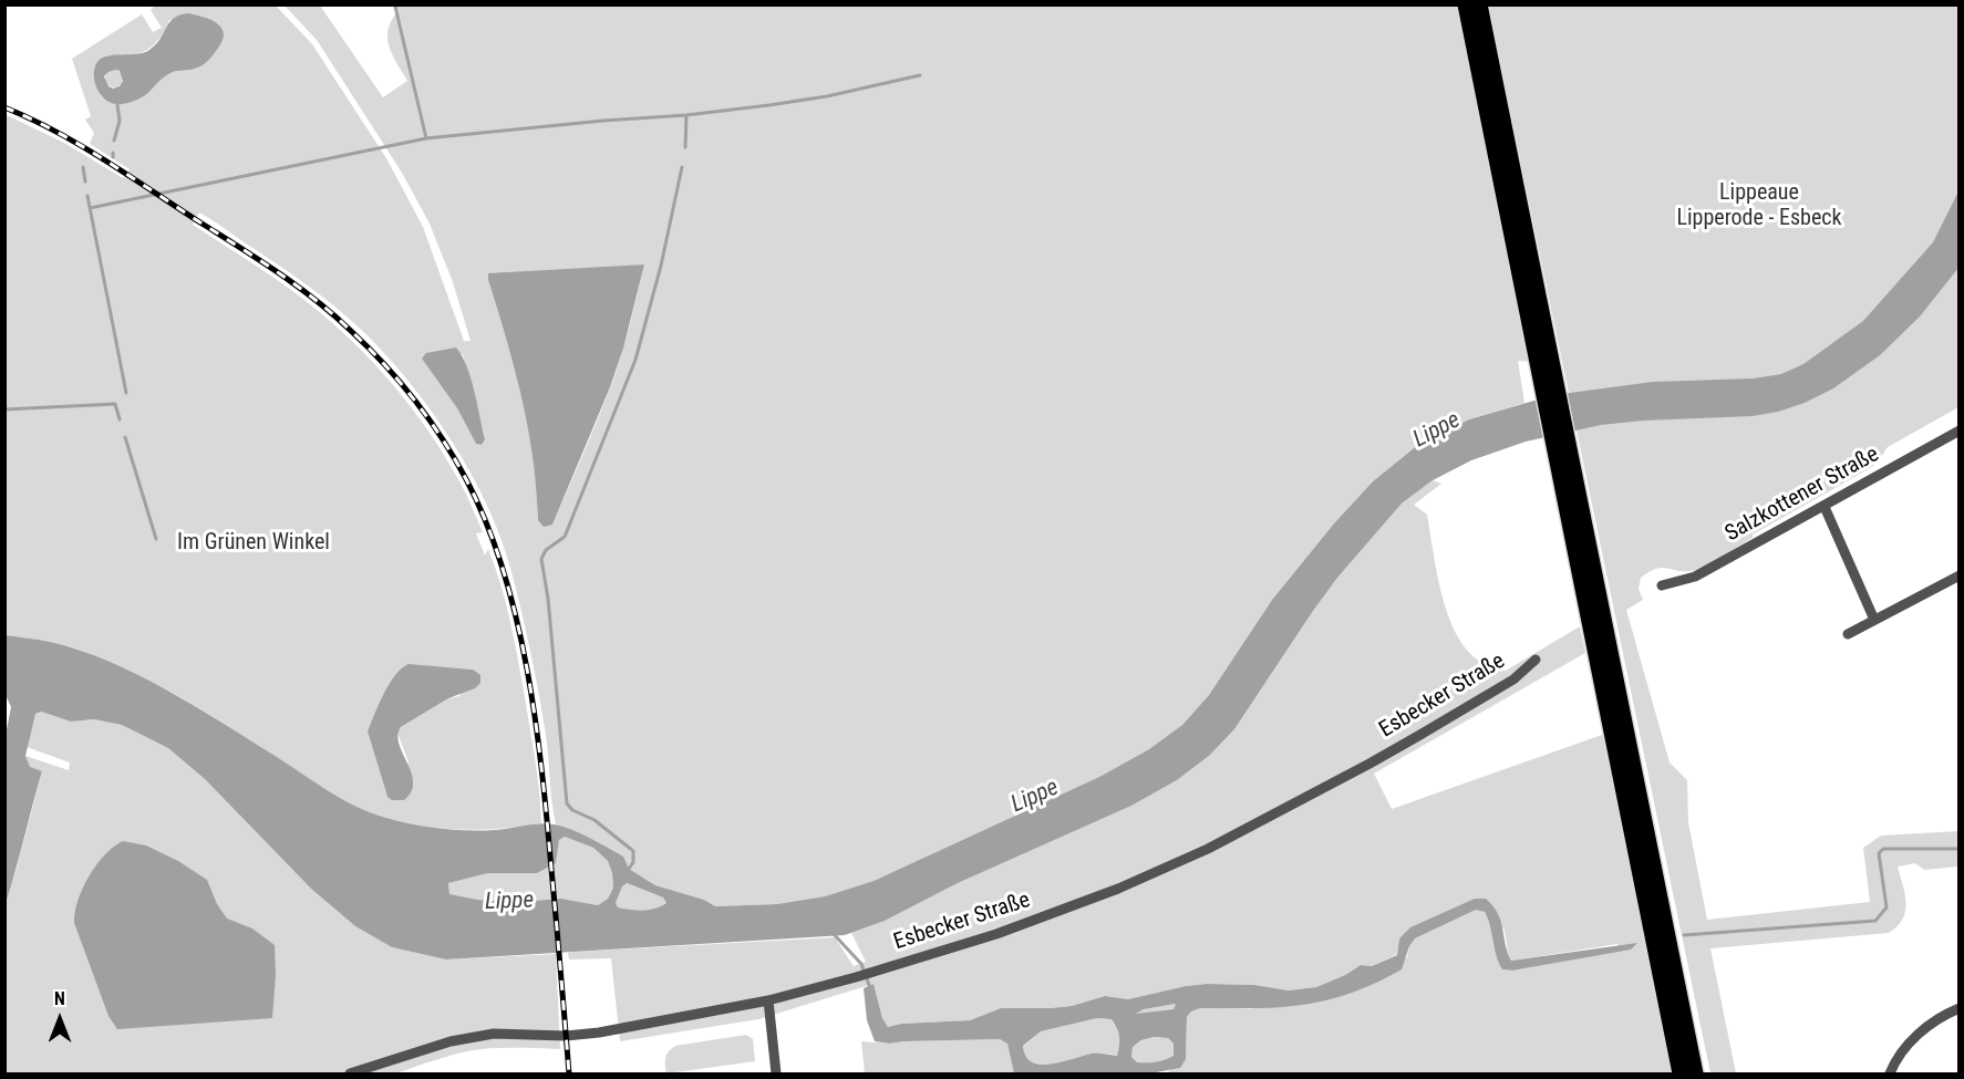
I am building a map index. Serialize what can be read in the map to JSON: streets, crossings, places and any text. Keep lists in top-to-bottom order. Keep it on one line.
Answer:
{"streets":{"street":["Salzkottener Straße","Esbecker Straße"]},"water":["Lippe"],"parks":["Lippeaue Lipperode - Esbeck","Im Grünen Winkel"],"north":"top"}
